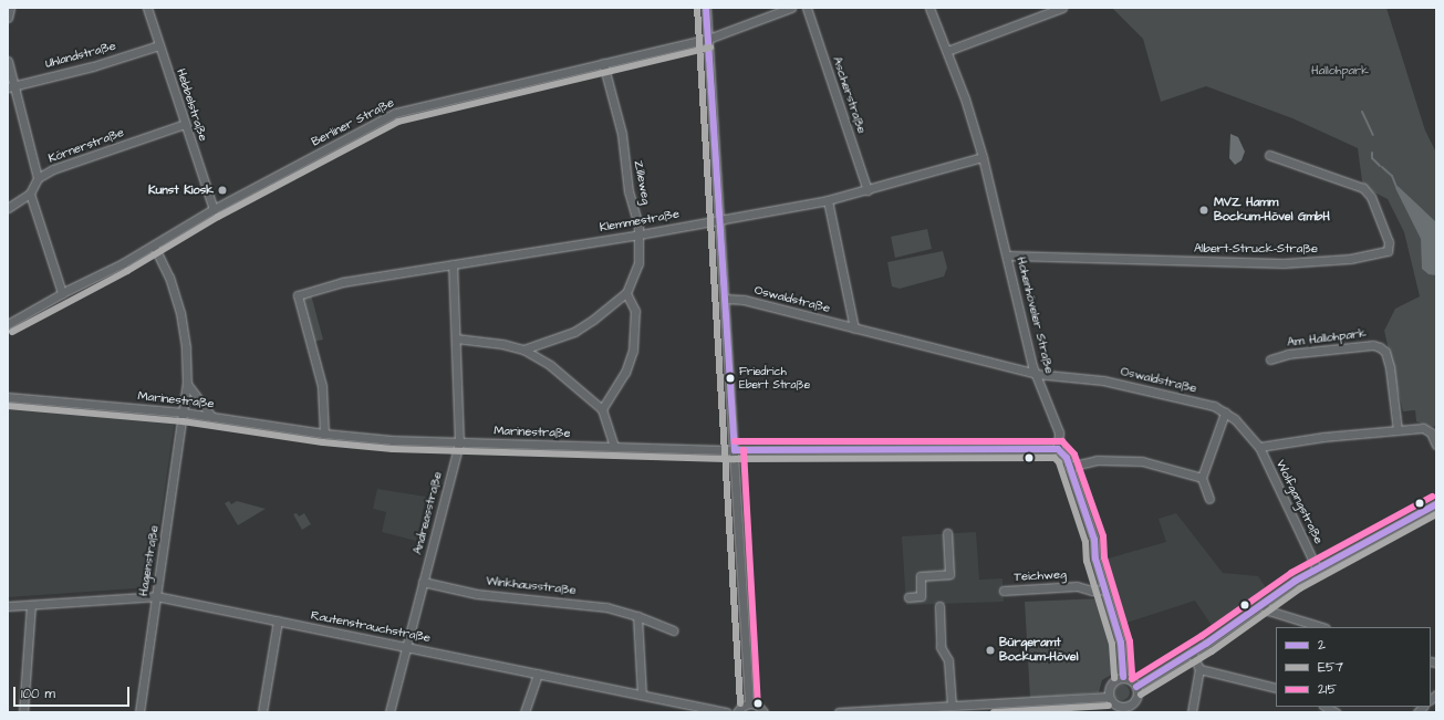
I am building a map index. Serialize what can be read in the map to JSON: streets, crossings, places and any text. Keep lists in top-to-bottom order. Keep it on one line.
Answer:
{"streets":{"street":["Uhlandstraße","Ascherstraße","Hebbelstraße","Berliner Straße","Körnerstraße","Zilleweg","Klemmestraße","Albert-Struck-Straße","Oswaldstraße","Hohenhöveler Straße","Am Hallohpark","Marinestraße","Wolfgangstraße","Andreasstraße","Hagenstraße","Teichweg","Winkhausstraße","Rautenstrauchstraße"]},"crossings":[["Uhlandstraße","Hebbelstraße"],["Ascherstraße","Klemmestraße"],["Hebbelstraße","Berliner Straße"],["Hebbelstraße","Körnerstraße"],["Berliner Straße","Zilleweg"],["Zilleweg","Klemmestraße"],["Klemmestraße","Oswaldstraße"],["Klemmestraße","Hohenhöveler Straße"],["Klemmestraße","Marinestraße"],["Klemmestraße","Andreasstraße"],["Albert-Struck-Straße","Hohenhöveler Straße"],["Oswaldstraße","Hohenhöveler Straße"],["Oswaldstraße","Wolfgangstraße"],["Hohenhöveler Straße","Marinestraße"],["Hohenhöveler Straße","Teichweg"],["Marinestraße","Andreasstraße"],["Marinestraße","Hagenstraße"],["Andreasstraße","Winkhausstraße"],["Andreasstraße","Rautenstrauchstraße"],["Hagenstraße","Rautenstrauchstraße"]],"parks":["Hallohpark"],"places":["Kunst Kiosk","MVZ Hamm Bockum-Hövel GmbH","Friedrich Ebert Straße","Bürgeramt Bockum-Hövel"],"lines":["transit line 2","transit line E57","transit line 215"],"legend":["2","E57","215"],"scale_bar":"100 m"}
